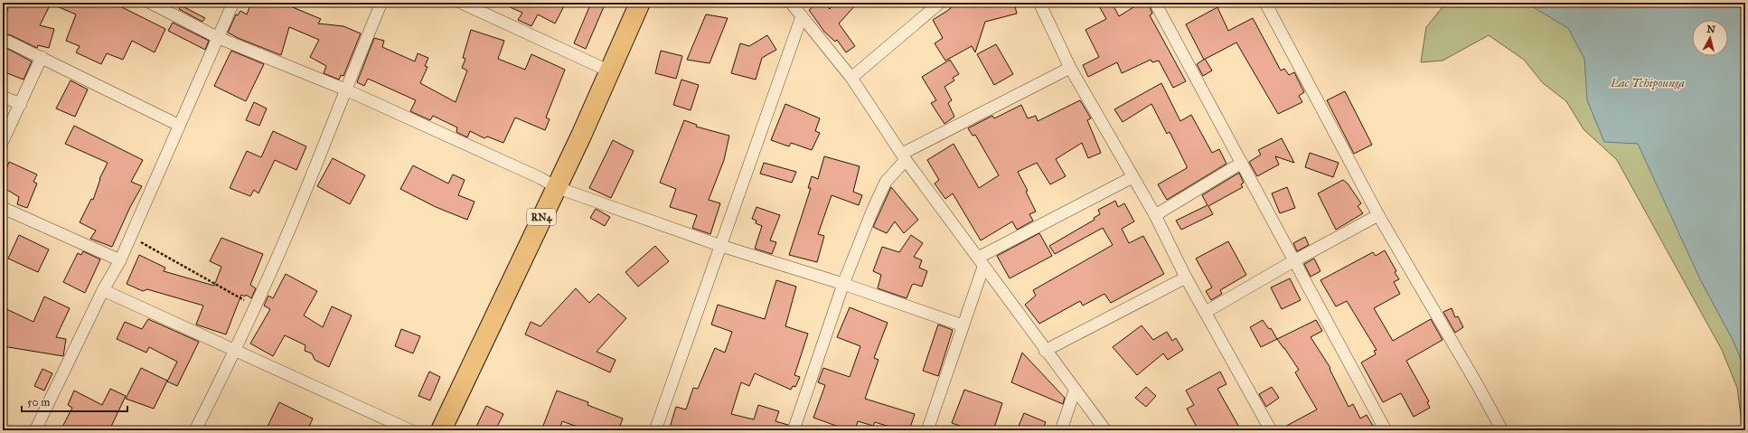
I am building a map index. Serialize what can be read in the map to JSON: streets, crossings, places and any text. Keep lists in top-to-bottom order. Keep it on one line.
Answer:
{"streets":{"highway":["RN4"]},"water":["Lac Tchipounga"],"scale_bar":"50 m","north":"top"}
